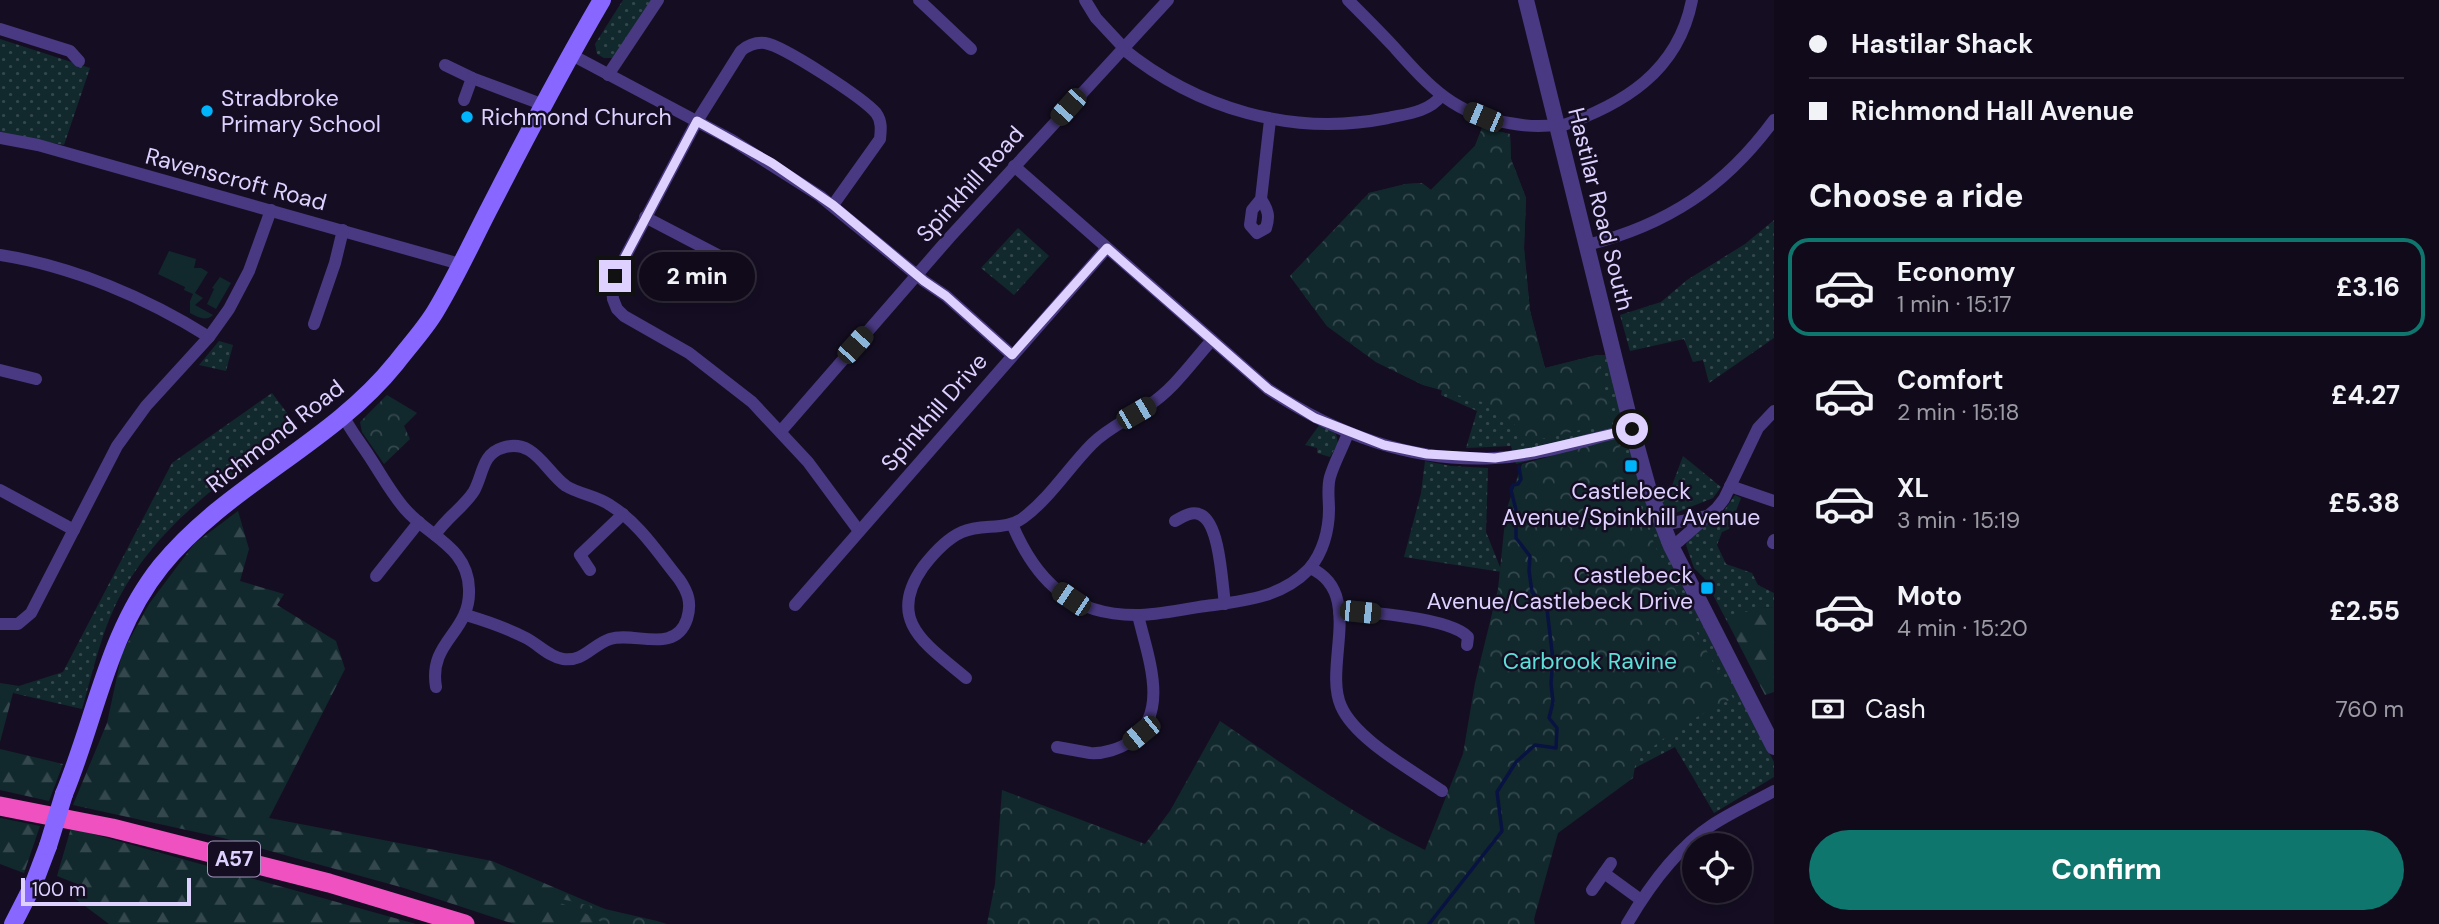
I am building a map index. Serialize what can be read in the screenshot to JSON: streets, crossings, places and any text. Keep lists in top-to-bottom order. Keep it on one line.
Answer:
{"streets":{"highway":["A57"],"main road":["Richmond Road"],"street":["Ravenscroft Road","Spinkhill Road","Hastilar Road South","Spinkhill Drive"]},"crossings":[["Ravenscroft Road","Richmond Road"]],"parks":["Carbrook Ravine"],"places":{"other":["Stradbroke Primary School","Richmond Church"],"transit":["Castlebeck Avenue/Spinkhill Avenue","Castlebeck Avenue/Castlebeck Drive"]},"scale_bar":"100 m","page":{"banner":["Hastilar Shack","Richmond Hall Avenue"],"heading":"Choose a ride","list":[{"name":"Economy","note":"1 min · 15:17","value":"£3.16"},{"name":"Comfort","note":"2 min · 15:18","value":"£4.27"},{"name":"XL","note":"3 min · 15:19","value":"£5.38"},{"name":"Moto","note":"4 min · 15:20","value":"£2.55"}],"bubble":"2 min","pay":["Cash","760 m"],"buttons":"Confirm","scale":"100 m"}}
